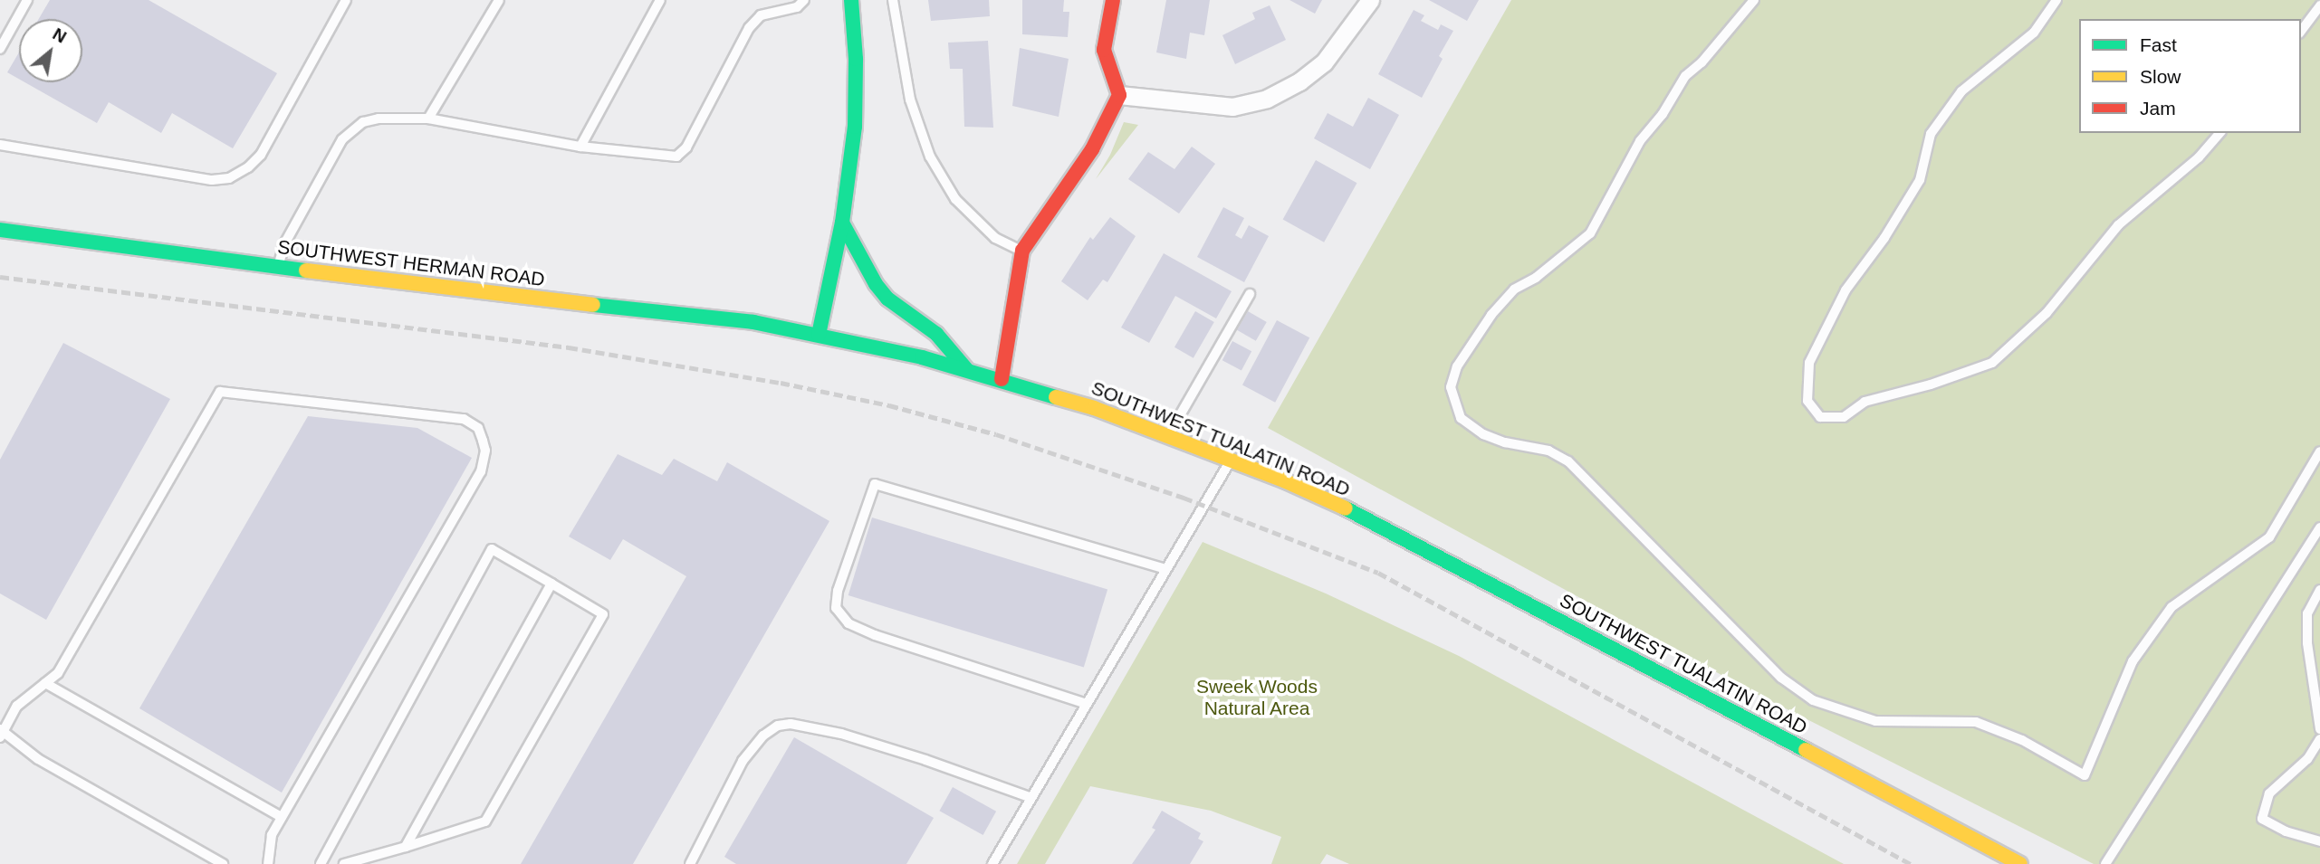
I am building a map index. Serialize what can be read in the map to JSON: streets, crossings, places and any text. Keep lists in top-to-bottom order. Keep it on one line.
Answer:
{"streets":{"main road":["SOUTHWEST HERMAN ROAD","SOUTHWEST TUALATIN ROAD"]},"crossings":[["SOUTHWEST HERMAN ROAD","SOUTHWEST TUALATIN ROAD"]],"parks":["Sweek Woods Natural Area"],"legend":["Fast","Slow","Jam"],"north":"top right"}
